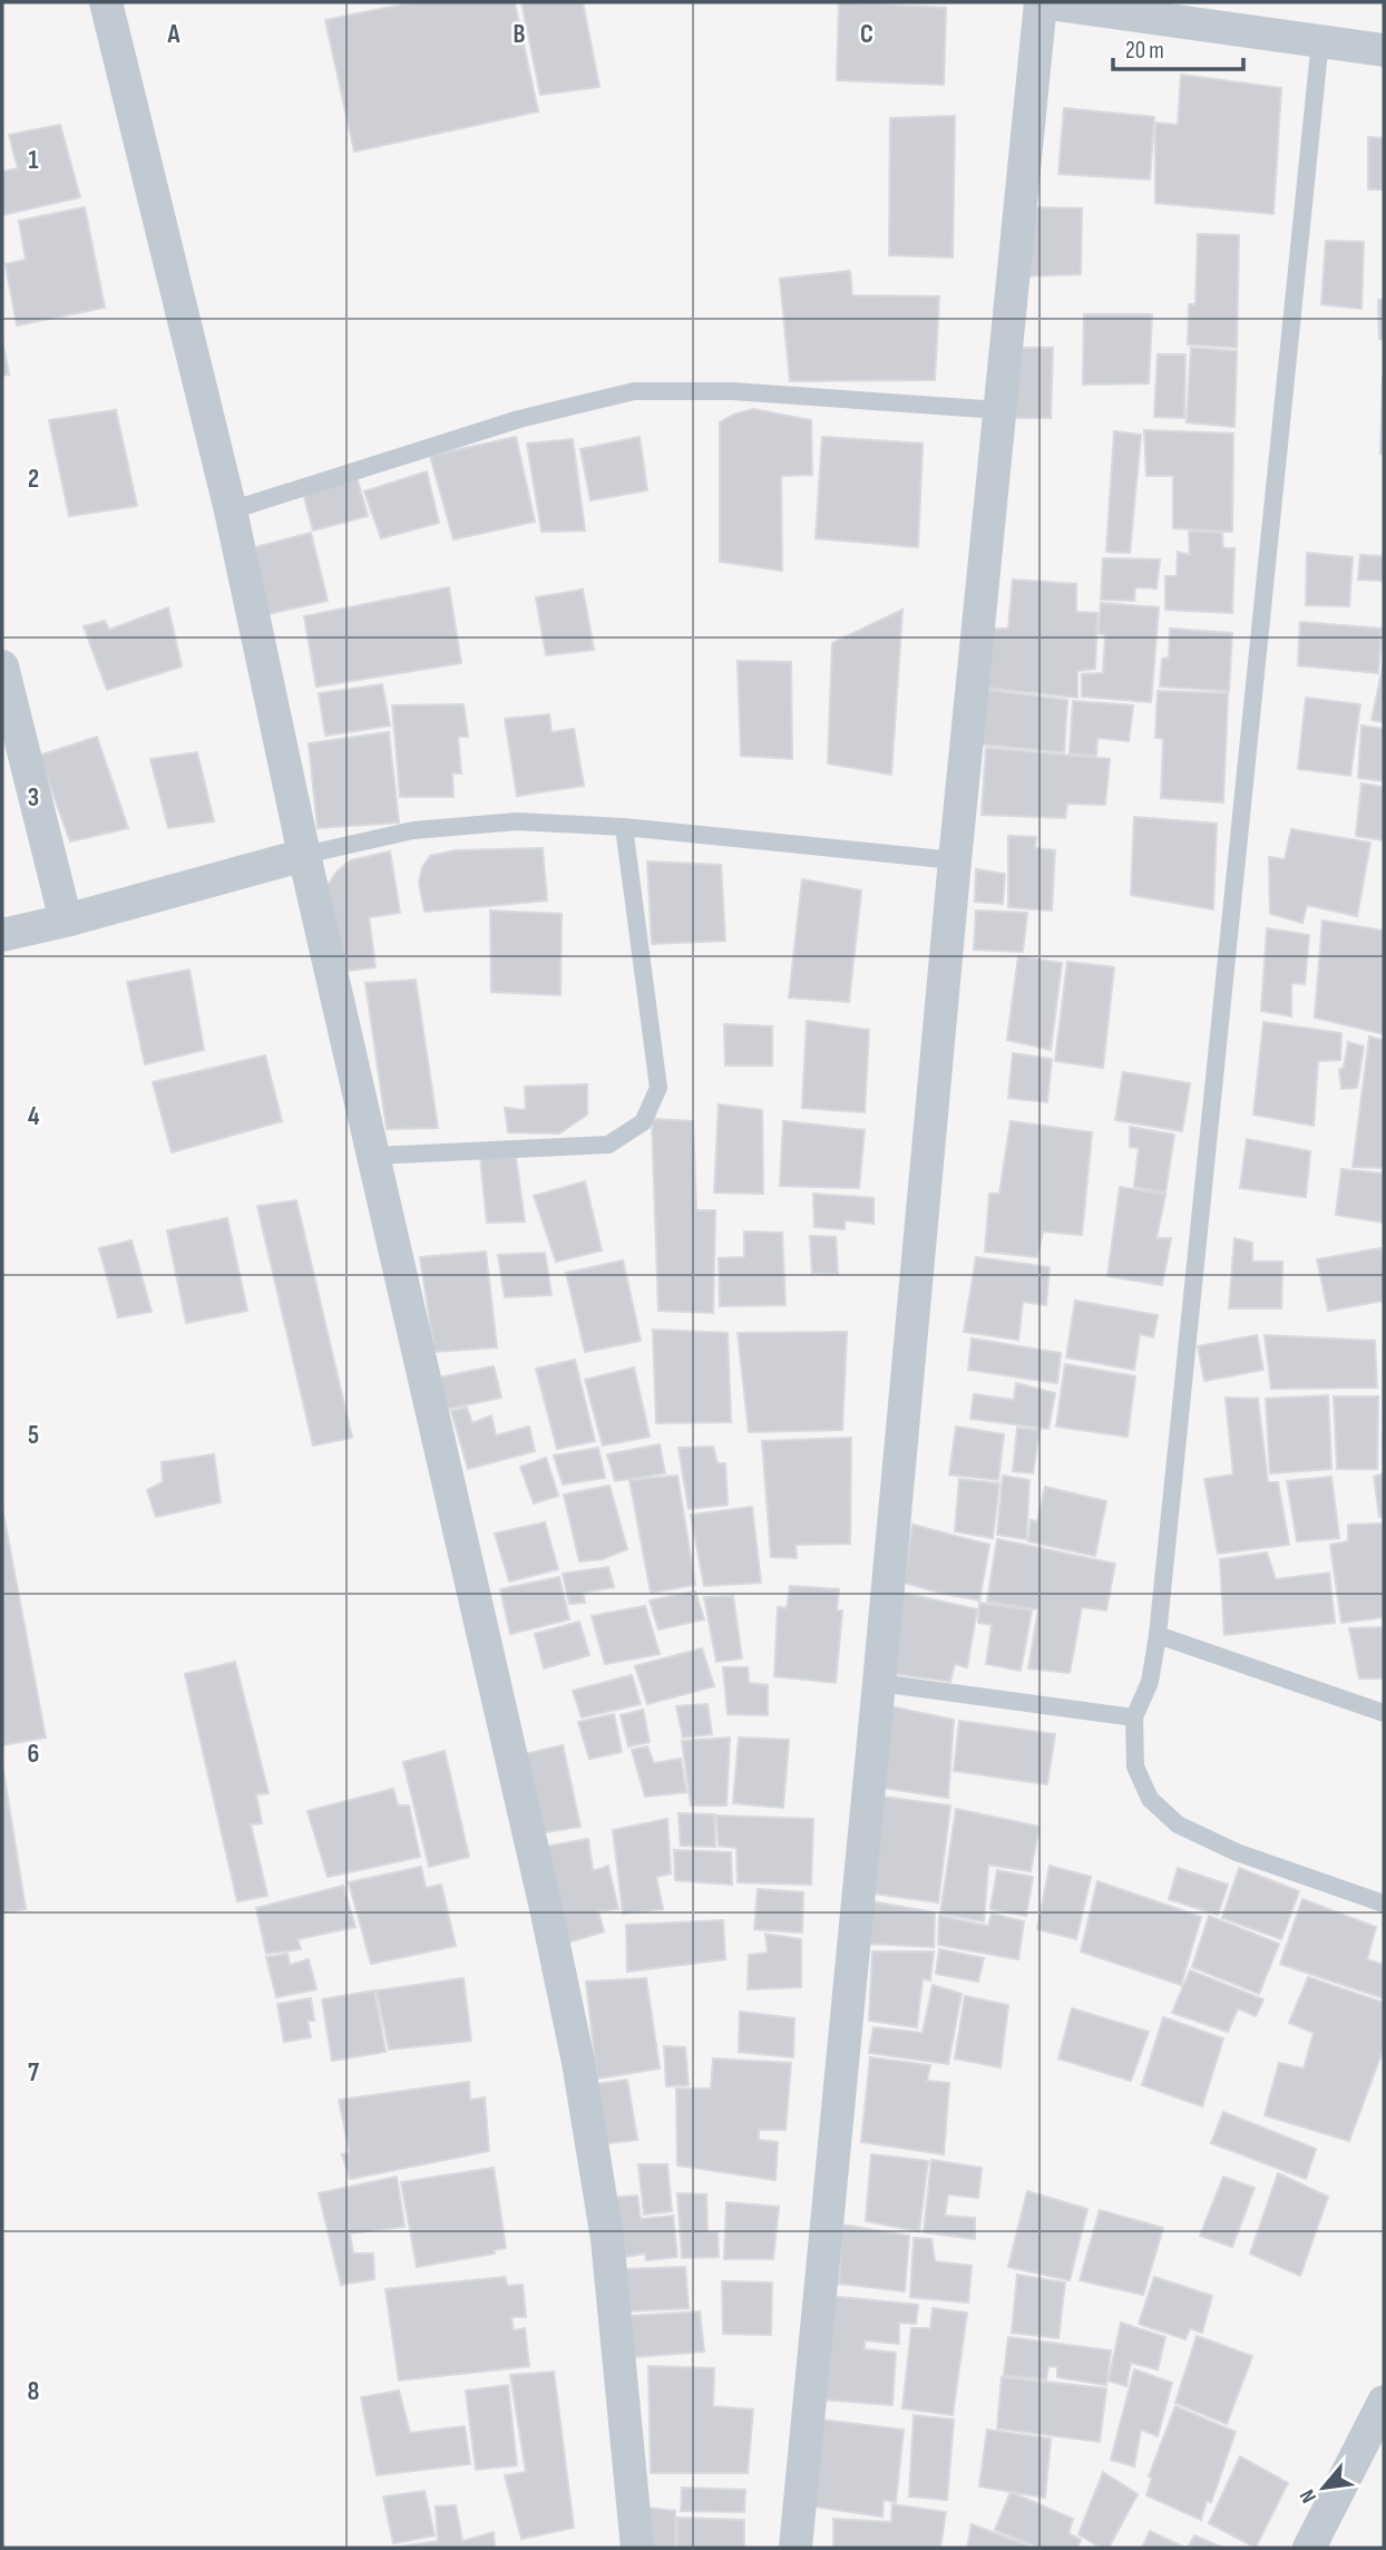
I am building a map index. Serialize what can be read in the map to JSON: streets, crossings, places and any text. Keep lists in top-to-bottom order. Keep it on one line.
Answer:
{"scale_bar":"20 m","north":"bottom left","grid":{"columns":["A","B","C"],"rows":["1","2","3","4","5","6","7","8"]}}
